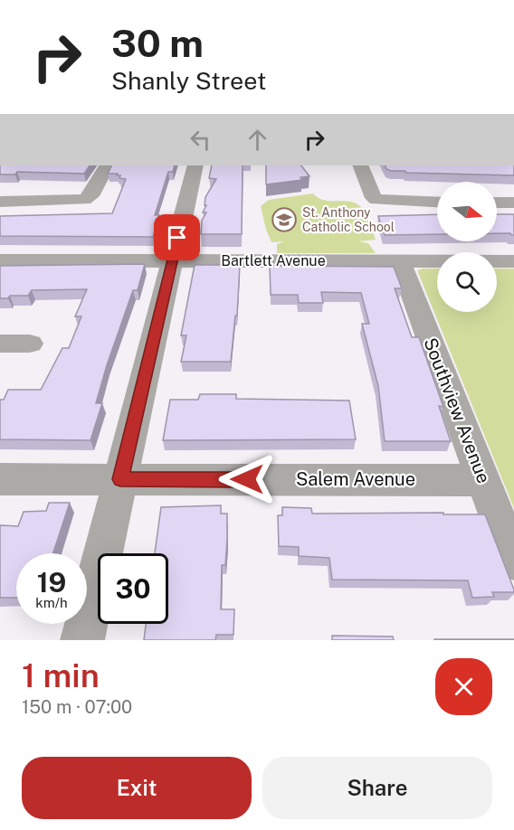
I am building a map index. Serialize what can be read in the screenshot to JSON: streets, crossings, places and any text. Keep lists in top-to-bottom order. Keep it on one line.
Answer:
{"streets":{"street":["Bartlett Avenue","Southview Avenue","Salem Avenue"]},"crossings":[["Bartlett Avenue","Southview Avenue"],["Southview Avenue","Salem Avenue"]],"places":{"school or university":["St. Anthony Catholic School"]},"north":"right","page":{"turn":["30 m","Shanly Street"],"speed":"19 km/h","limit":"30","heading":["1 min","150 m · 07:00"],"buttons":["Exit","Share"]}}
